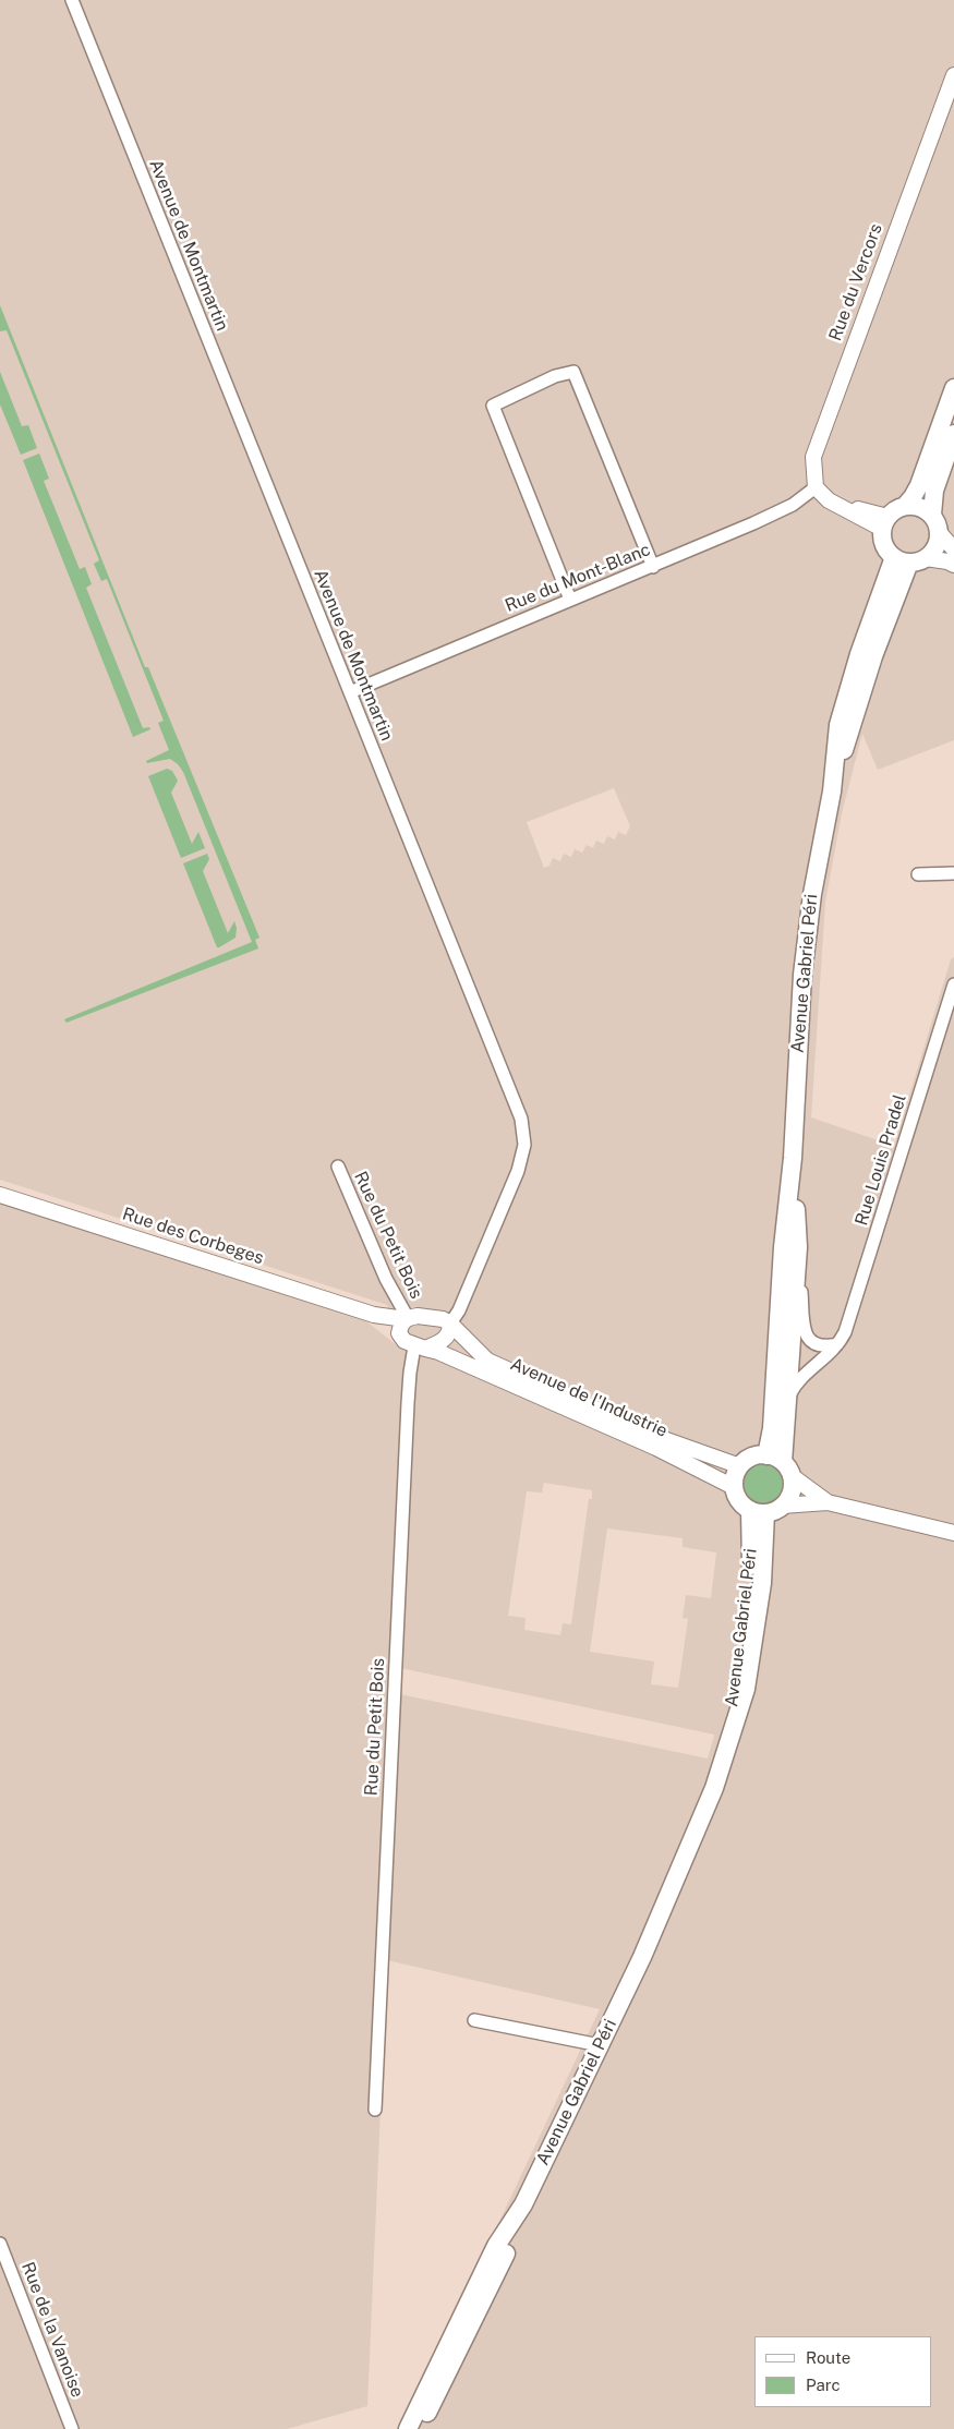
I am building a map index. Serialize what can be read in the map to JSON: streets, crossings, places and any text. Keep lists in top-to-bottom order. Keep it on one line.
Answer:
{"streets":{"main road":["Avenue Gabriel Péri"],"street":["Avenue de Montmartin","Rue du Vercors","Rue du Mont-Blanc","Rue Louis Pradel","Rue du Petit Bois","Rue des Corbeges","Avenue de l'Industrie","Rue de la Vanoise"]},"crossings":[["Avenue de Montmartin","Rue du Mont-Blanc"],["Avenue de Montmartin","Rue des Corbeges"],["Avenue de Montmartin","Avenue de l'Industrie"],["Rue du Vercors","Rue du Mont-Blanc"],["Avenue Gabriel Péri","Rue Louis Pradel"],["Avenue Gabriel Péri","Avenue de l'Industrie"],["Rue du Petit Bois","Rue des Corbeges"],["Rue du Petit Bois","Avenue de l'Industrie"],["Rue des Corbeges","Avenue de l'Industrie"]],"legend":["Route","Parc"]}
